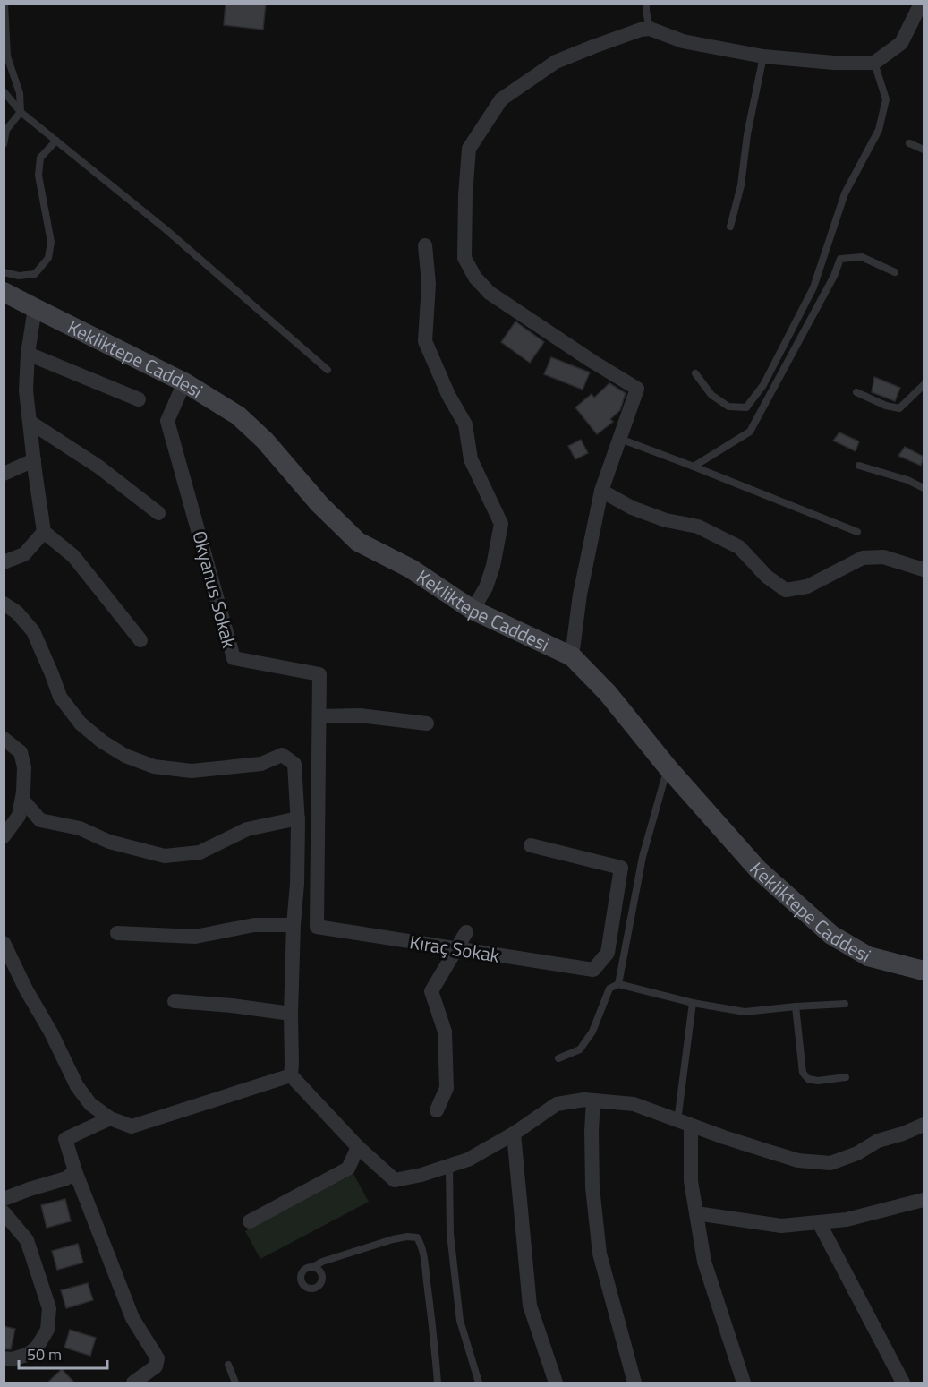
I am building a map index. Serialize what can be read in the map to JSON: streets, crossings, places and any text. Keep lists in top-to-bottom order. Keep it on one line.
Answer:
{"streets":{"street":["Kekliktepe Caddesi","Okyanus Sokak","Kıraç Sokak"]},"crossings":[["Kekliktepe Caddesi","Okyanus Sokak"],["Okyanus Sokak","Kıraç Sokak"]],"scale_bar":"50 m"}
